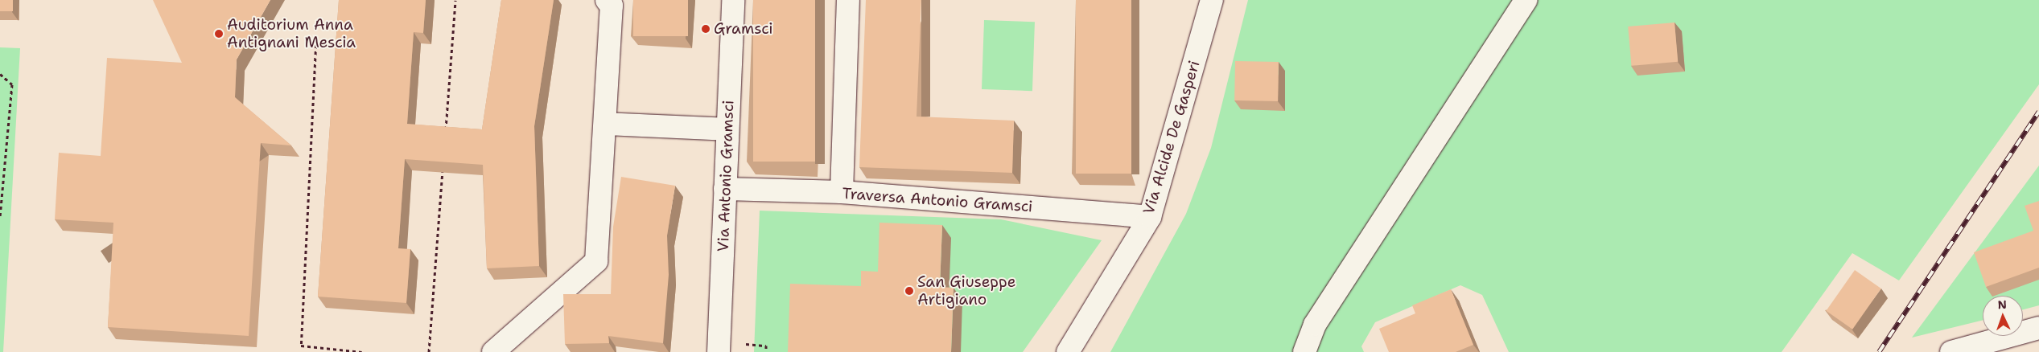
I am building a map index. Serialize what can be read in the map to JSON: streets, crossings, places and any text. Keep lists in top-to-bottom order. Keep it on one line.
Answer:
{"streets":{"street":["Via Alcide De Gasperi","Via Antonio Gramsci","Traversa Antonio Gramsci"]},"crossings":[["Via Alcide De Gasperi","Traversa Antonio Gramsci"],["Via Antonio Gramsci","Traversa Antonio Gramsci"]],"places":["Gramsci","Auditorium Anna Antignani Mescia","San Giuseppe Artigiano"],"north":"top"}
